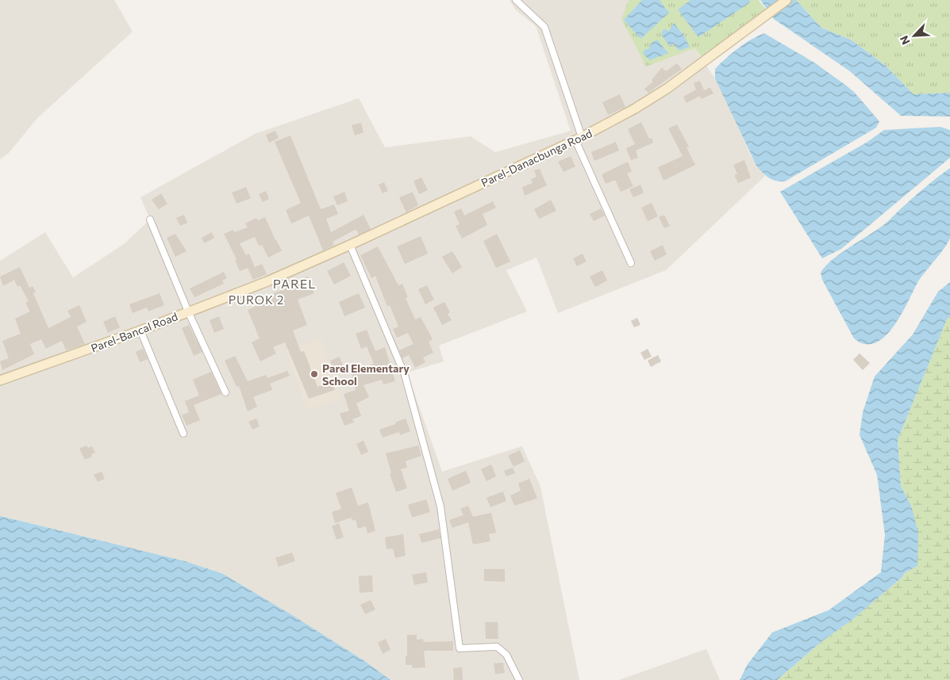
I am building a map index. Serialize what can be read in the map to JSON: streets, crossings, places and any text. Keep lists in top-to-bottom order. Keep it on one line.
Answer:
{"streets":{"main road":["Parel-Danacbunga Road","Parel-Bancal Road"]},"crossings":[["Parel-Danacbunga Road","Parel-Bancal Road"]],"districts":["PAREL","PUROK 2"],"places":["Parel Elementary School"],"north":"bottom left"}
